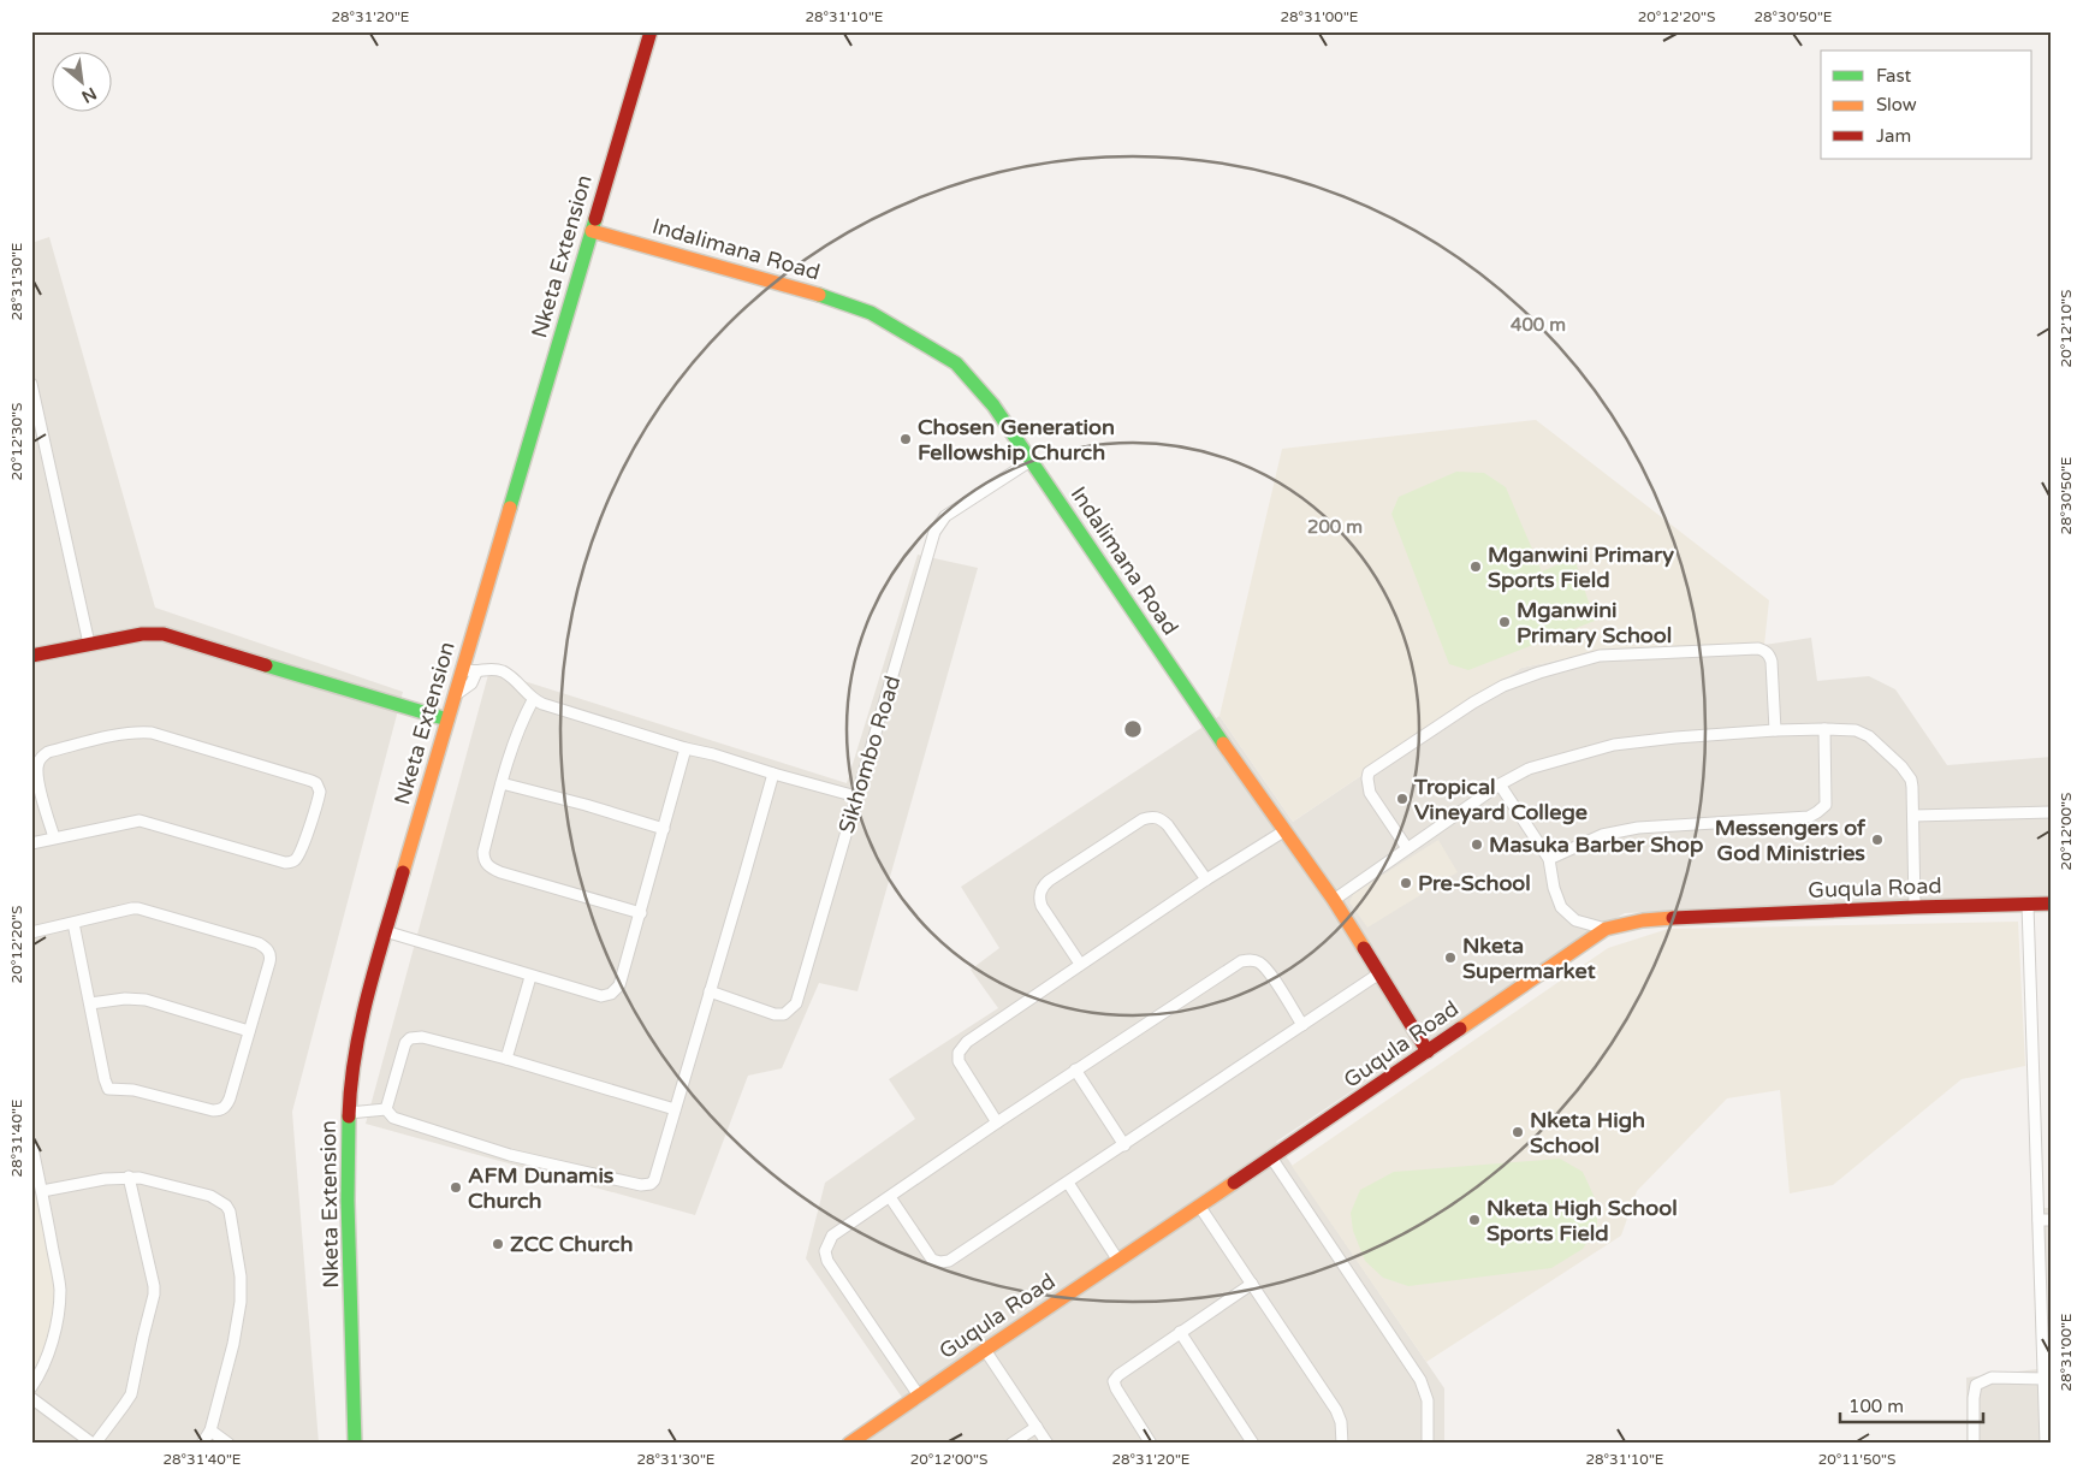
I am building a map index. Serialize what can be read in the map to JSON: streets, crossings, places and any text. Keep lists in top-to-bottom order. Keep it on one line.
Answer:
{"streets":{"street":["Indalimana Road","Nketa Extension","Sikhombo Road","Guqula Road"]},"crossings":[["Indalimana Road","Nketa Extension"],["Indalimana Road","Sikhombo Road"],["Indalimana Road","Guqula Road"]],"places":["Chosen Generation Fellowship Church","Mganwini Primary Sports Field","Mganwini Primary School","Tropical Vineyard College","Messengers of God Ministries","Masuka Barber Shop","Pre-School","Nketa Supermarket","Nketa High School","AFM Dunamis Church","Nketa High School Sports Field","ZCC Church"],"legend":["Fast","Slow","Jam"],"scale_bar":"100 m","north":"bottom right","coordinates":["28°31'20\"E","28°31'10\"E","28°31'00\"E","20°12'20\"S","28°30'50\"E","28°31'30\"E","20°12'10\"S","20°12'30\"S","20°12'00\"S","28°31'40\"E","20°11'50\"S"],"rings":["400 m","200 m"]}
